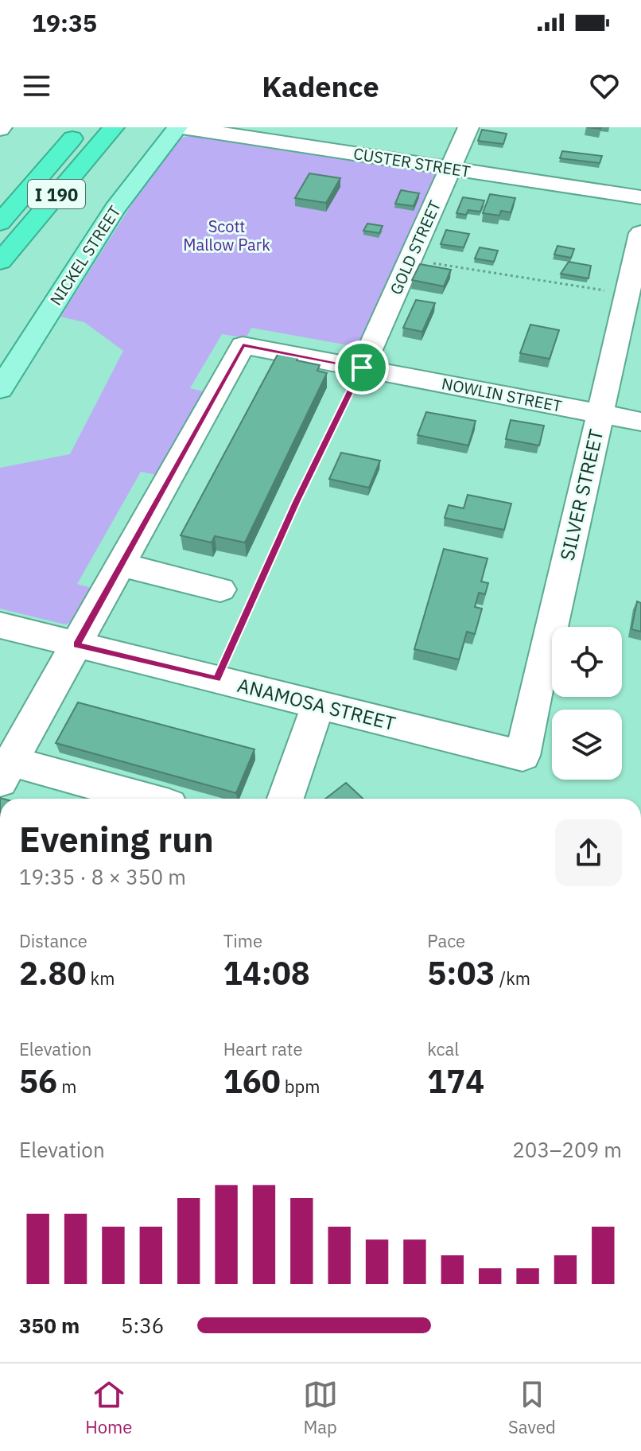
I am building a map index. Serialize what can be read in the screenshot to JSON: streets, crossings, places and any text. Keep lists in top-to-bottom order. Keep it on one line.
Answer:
{"streets":{"highway":["I 190"],"main road":["NICKEL STREET"],"street":["CUSTER STREET","GOLD STREET","NOWLIN STREET","SILVER STREET","ANAMOSA STREET"]},"crossings":[["CUSTER STREET","GOLD STREET"],["GOLD STREET","NOWLIN STREET"],["NOWLIN STREET","SILVER STREET"],["SILVER STREET","ANAMOSA STREET"]],"parks":["Scott Mallow Park"],"page":{"status":"19:35","header":"Kadence","heading":["Evening run","19:35 · 8 × 350 m"],"stats":[["Distance","2.80 km"],["Time","14:08"],["Pace","5:03 /km"],["Elevation","56 m"],["Heart rate","160 bpm"],["kcal","174"]],"chart":["Elevation","203–209 m"],"list":[{"name":"350 m","note":"5:36"}],"tabs":["Home","Map","Saved"]}}
